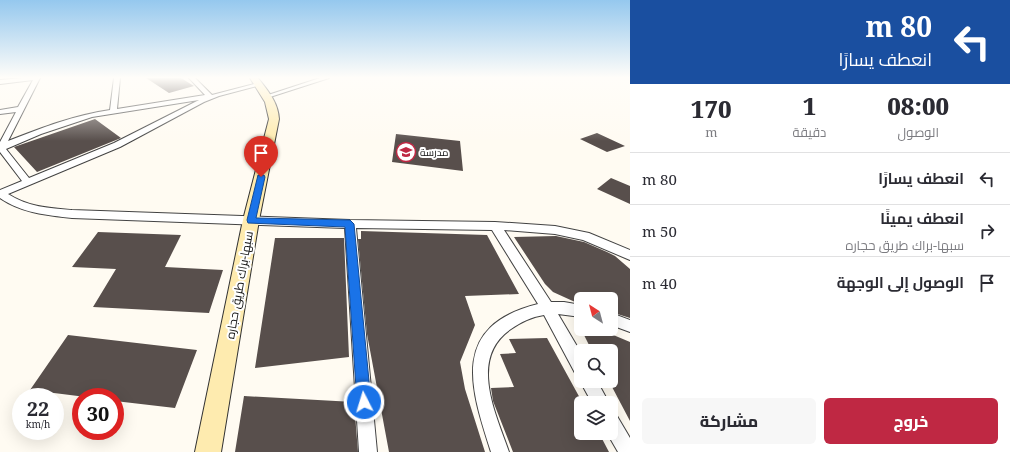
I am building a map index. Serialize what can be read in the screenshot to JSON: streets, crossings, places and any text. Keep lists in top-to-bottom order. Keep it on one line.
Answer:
{"streets":{"main road":["سبها-براك طريق حجاره"]},"places":{"school or university":["مدرسة"]},"north":"top left","page":{"turn":["80 m","انعطف يسارًا"],"eta":["08:00","الوصول","1","دقيقة","170","m"],"list":[{"name":"انعطف يسارًا","value":"80 m"},{"name":"انعطف يمينًا","note":"سبها-براك طريق حجاره","value":"50 m"},{"name":"الوصول إلى الوجهة","value":"40 m"}],"speed":"22 km/h","limit":"30","buttons":["خروج","مشاركة"]}}
